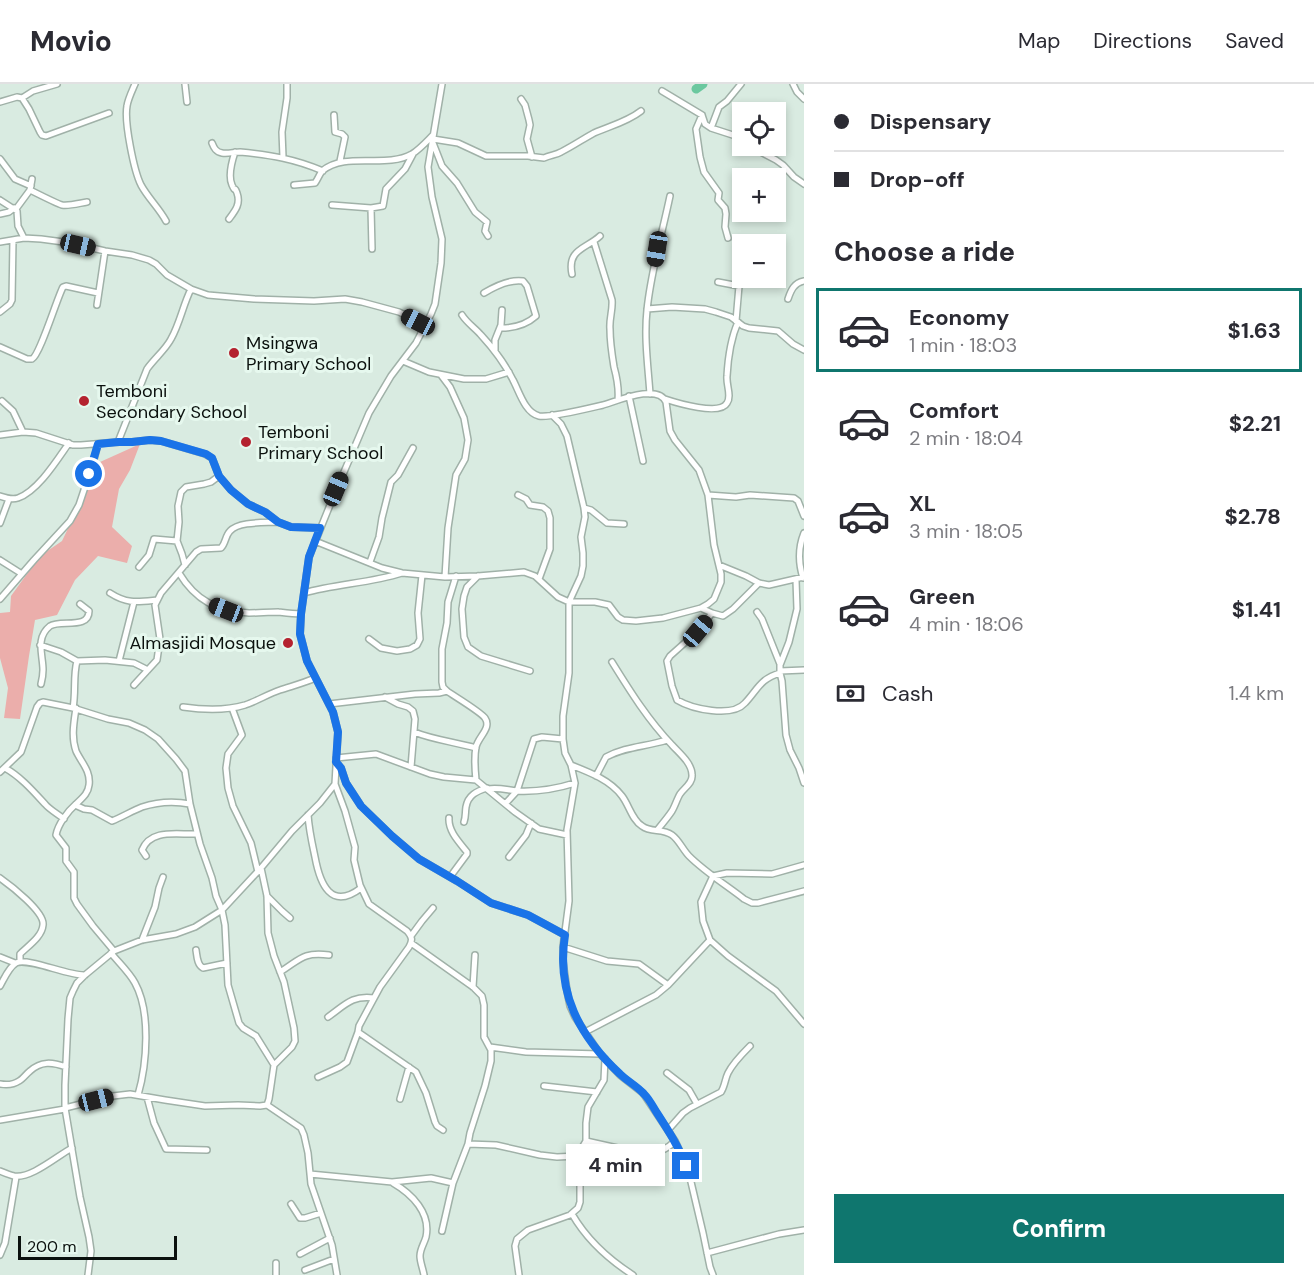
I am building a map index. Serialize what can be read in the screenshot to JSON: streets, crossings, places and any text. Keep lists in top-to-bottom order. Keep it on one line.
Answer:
{"places":["Msingwa Primary School","Temboni Secondary School","Temboni Primary School","Almasjidi Mosque"],"scale_bar":"200 m","page":{"header":"Movio","nav":["Map","Directions","Saved"],"banner":["Dispensary","Drop-off"],"map_buttons":["+","−"],"heading":"Choose a ride","list":[{"name":"Economy","note":"1 min · 18:03","value":"$1.63"},{"name":"Comfort","note":"2 min · 18:04","value":"$2.21"},{"name":"XL","note":"3 min · 18:05","value":"$2.78"},{"name":"Green","note":"4 min · 18:06","value":"$1.41"}],"pay":["Cash","1.4 km"],"bubble":"4 min","buttons":"Confirm","scale":"200 m"}}
